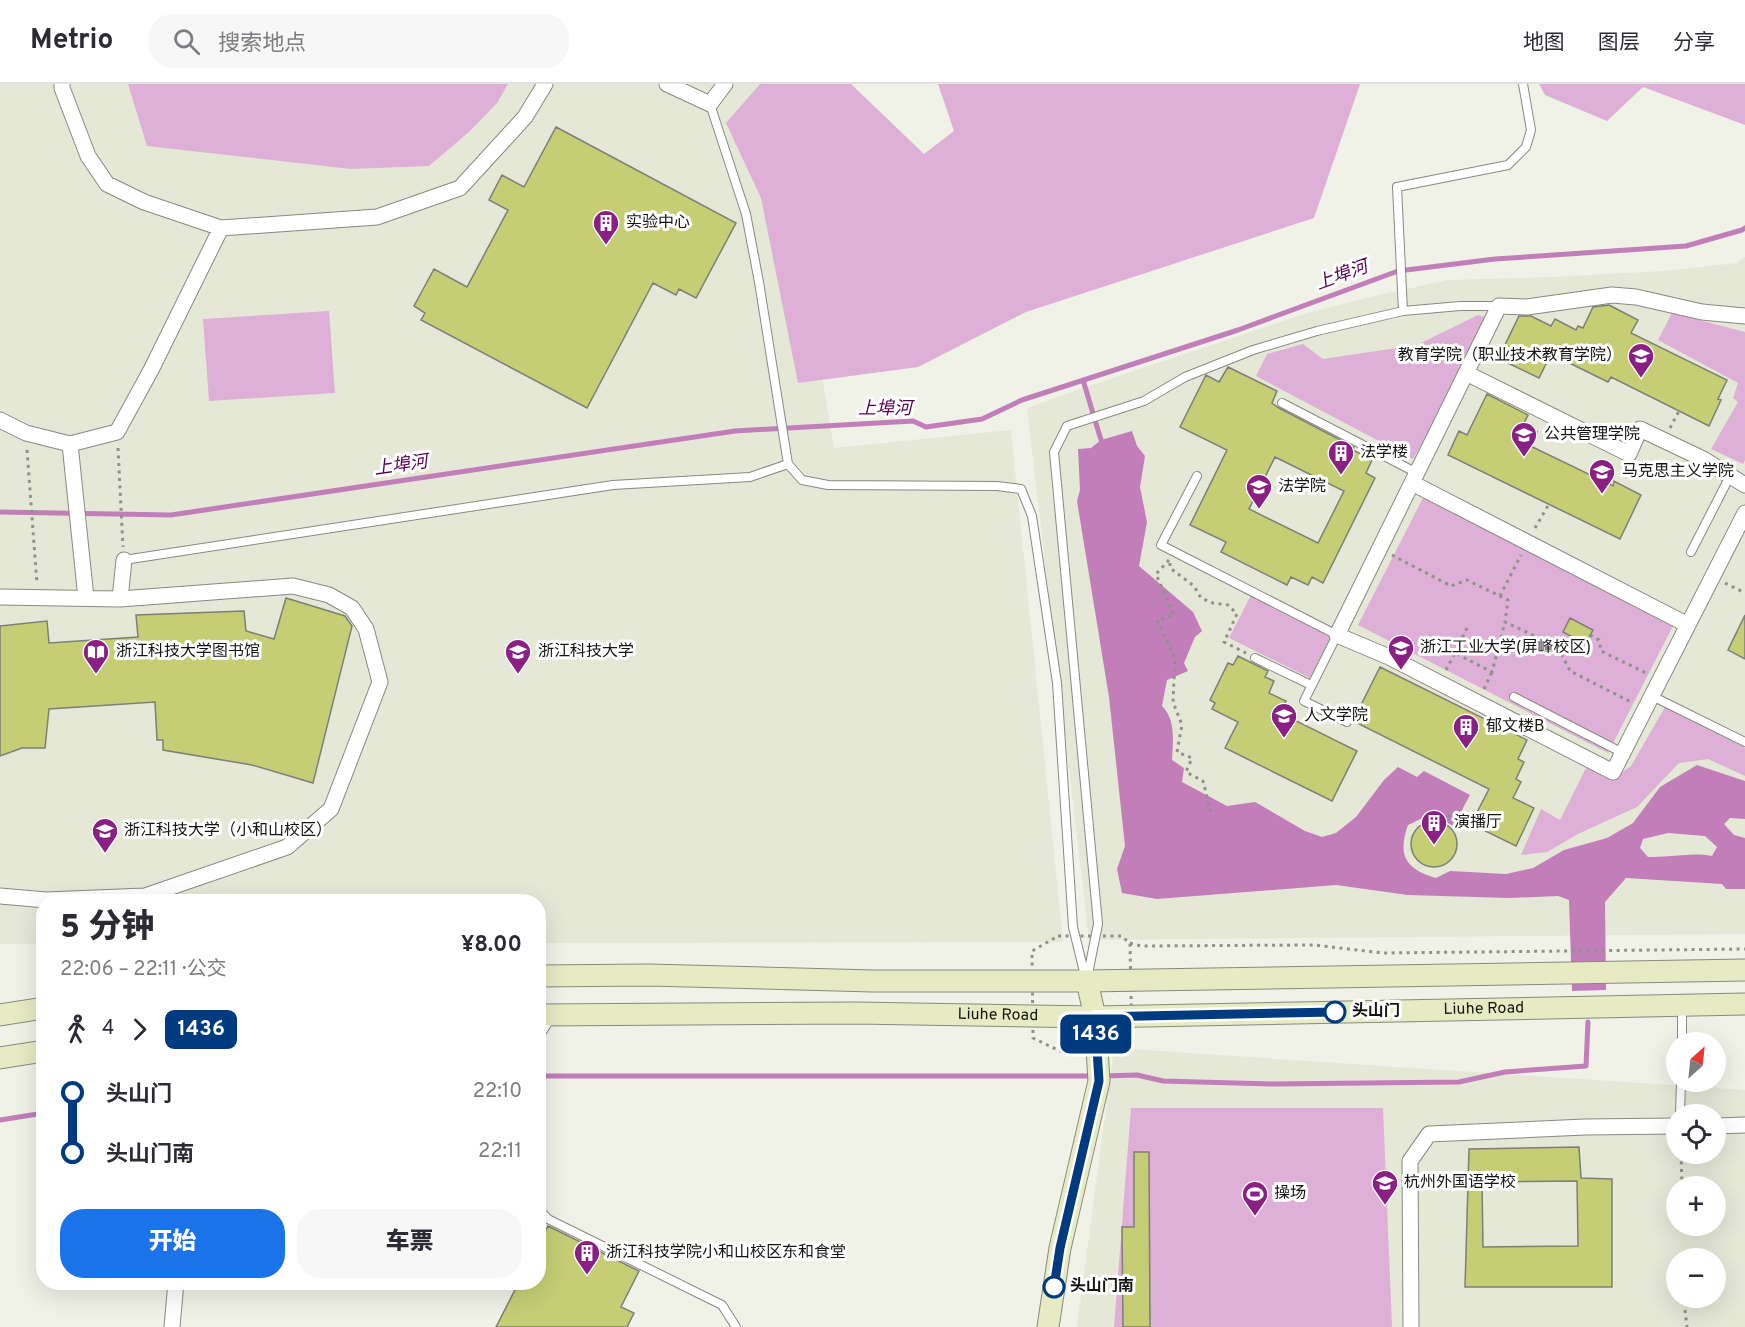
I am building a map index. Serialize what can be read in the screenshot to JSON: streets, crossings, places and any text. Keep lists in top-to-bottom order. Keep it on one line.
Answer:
{"streets":{"main road":["Liuhe Road"]},"water":["上埠河"],"places":{"building":["实验中心","法学楼","郁文楼B","演播厅","浙江科技学院小和山校区东和食堂"],"school or university":["教育学院（职业技术教育学院）","公共管理学院","马克思主义学院","法学院","浙江工业大学(屏峰校区)","浙江科技大学","人文学院","浙江科技大学（小和山校区）","杭州外国语学校"],"library":["浙江科技大学图书馆"],"other":["头山门","头山门南"],"sports":["操场"]},"lines":["bus line 1436"],"north":"top right","page":{"header":"Metrio","search":"搜索地点","nav":["地图","图层","分享"],"on_map":"1436","heading":["5 分钟","22:06 – 22:11 · 公交","¥8.00"],"legs":["4","1436"],"map_buttons":["+","−"],"list":[{"name":"头山门","value":"22:10"},{"name":"头山门南","value":"22:11"}],"buttons":["开始","车票"]}}
